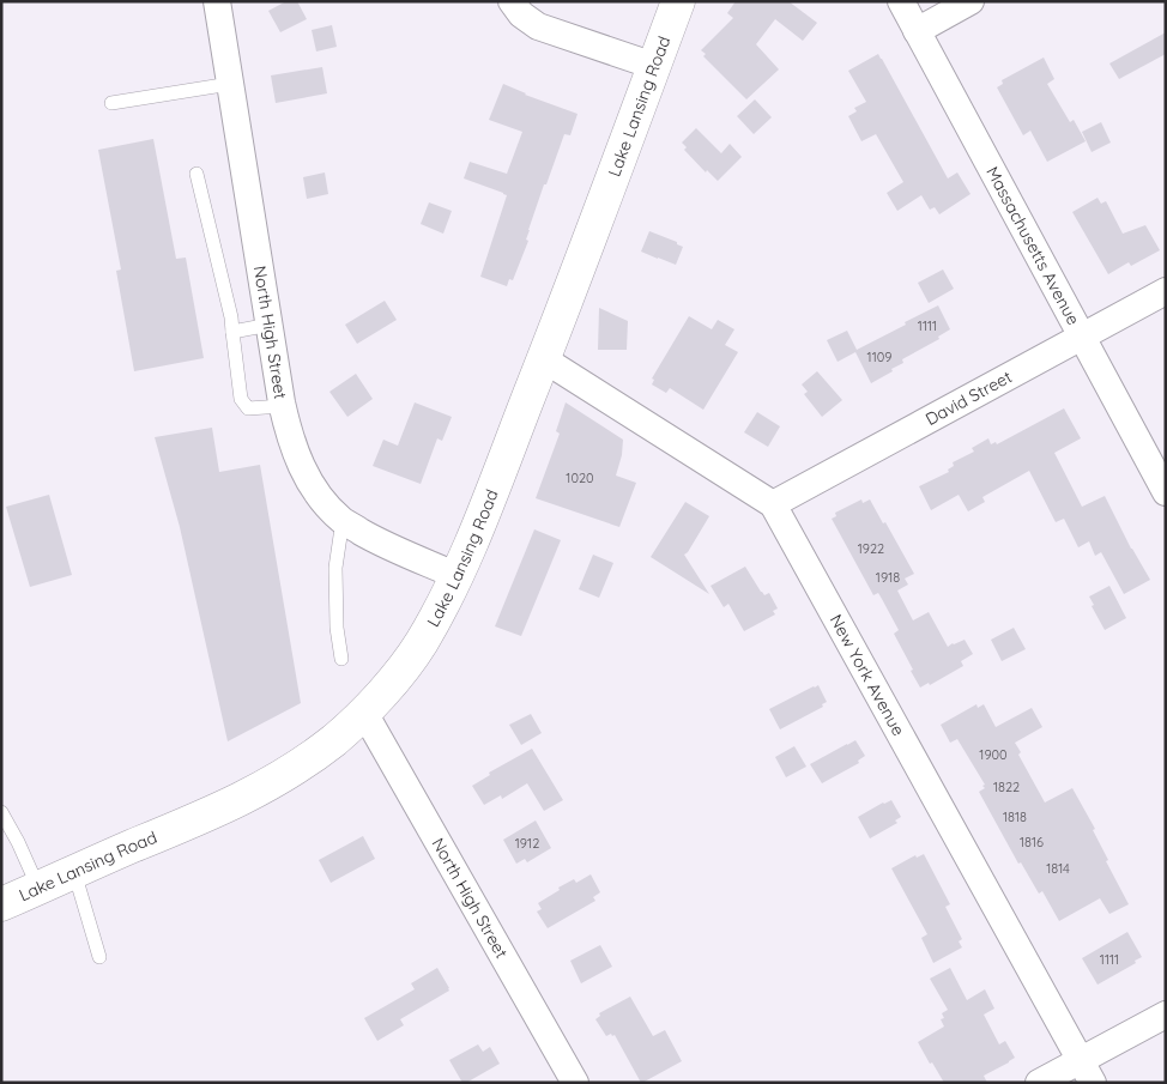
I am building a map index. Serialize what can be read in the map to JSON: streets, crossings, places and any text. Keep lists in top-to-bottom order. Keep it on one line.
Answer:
{"streets":{"main road":["Lake Lansing Road"],"street":["Massachusetts Avenue","North High Street","David Street","New York Avenue"]},"crossings":[["Lake Lansing Road","North High Street"],["Lake Lansing Road","New York Avenue"],["Massachusetts Avenue","David Street"],["David Street","New York Avenue"]],"house_numbers":["1111","1109","1020","1922","1918","1900","1822","1818","1816","1912","1814","1111"]}
